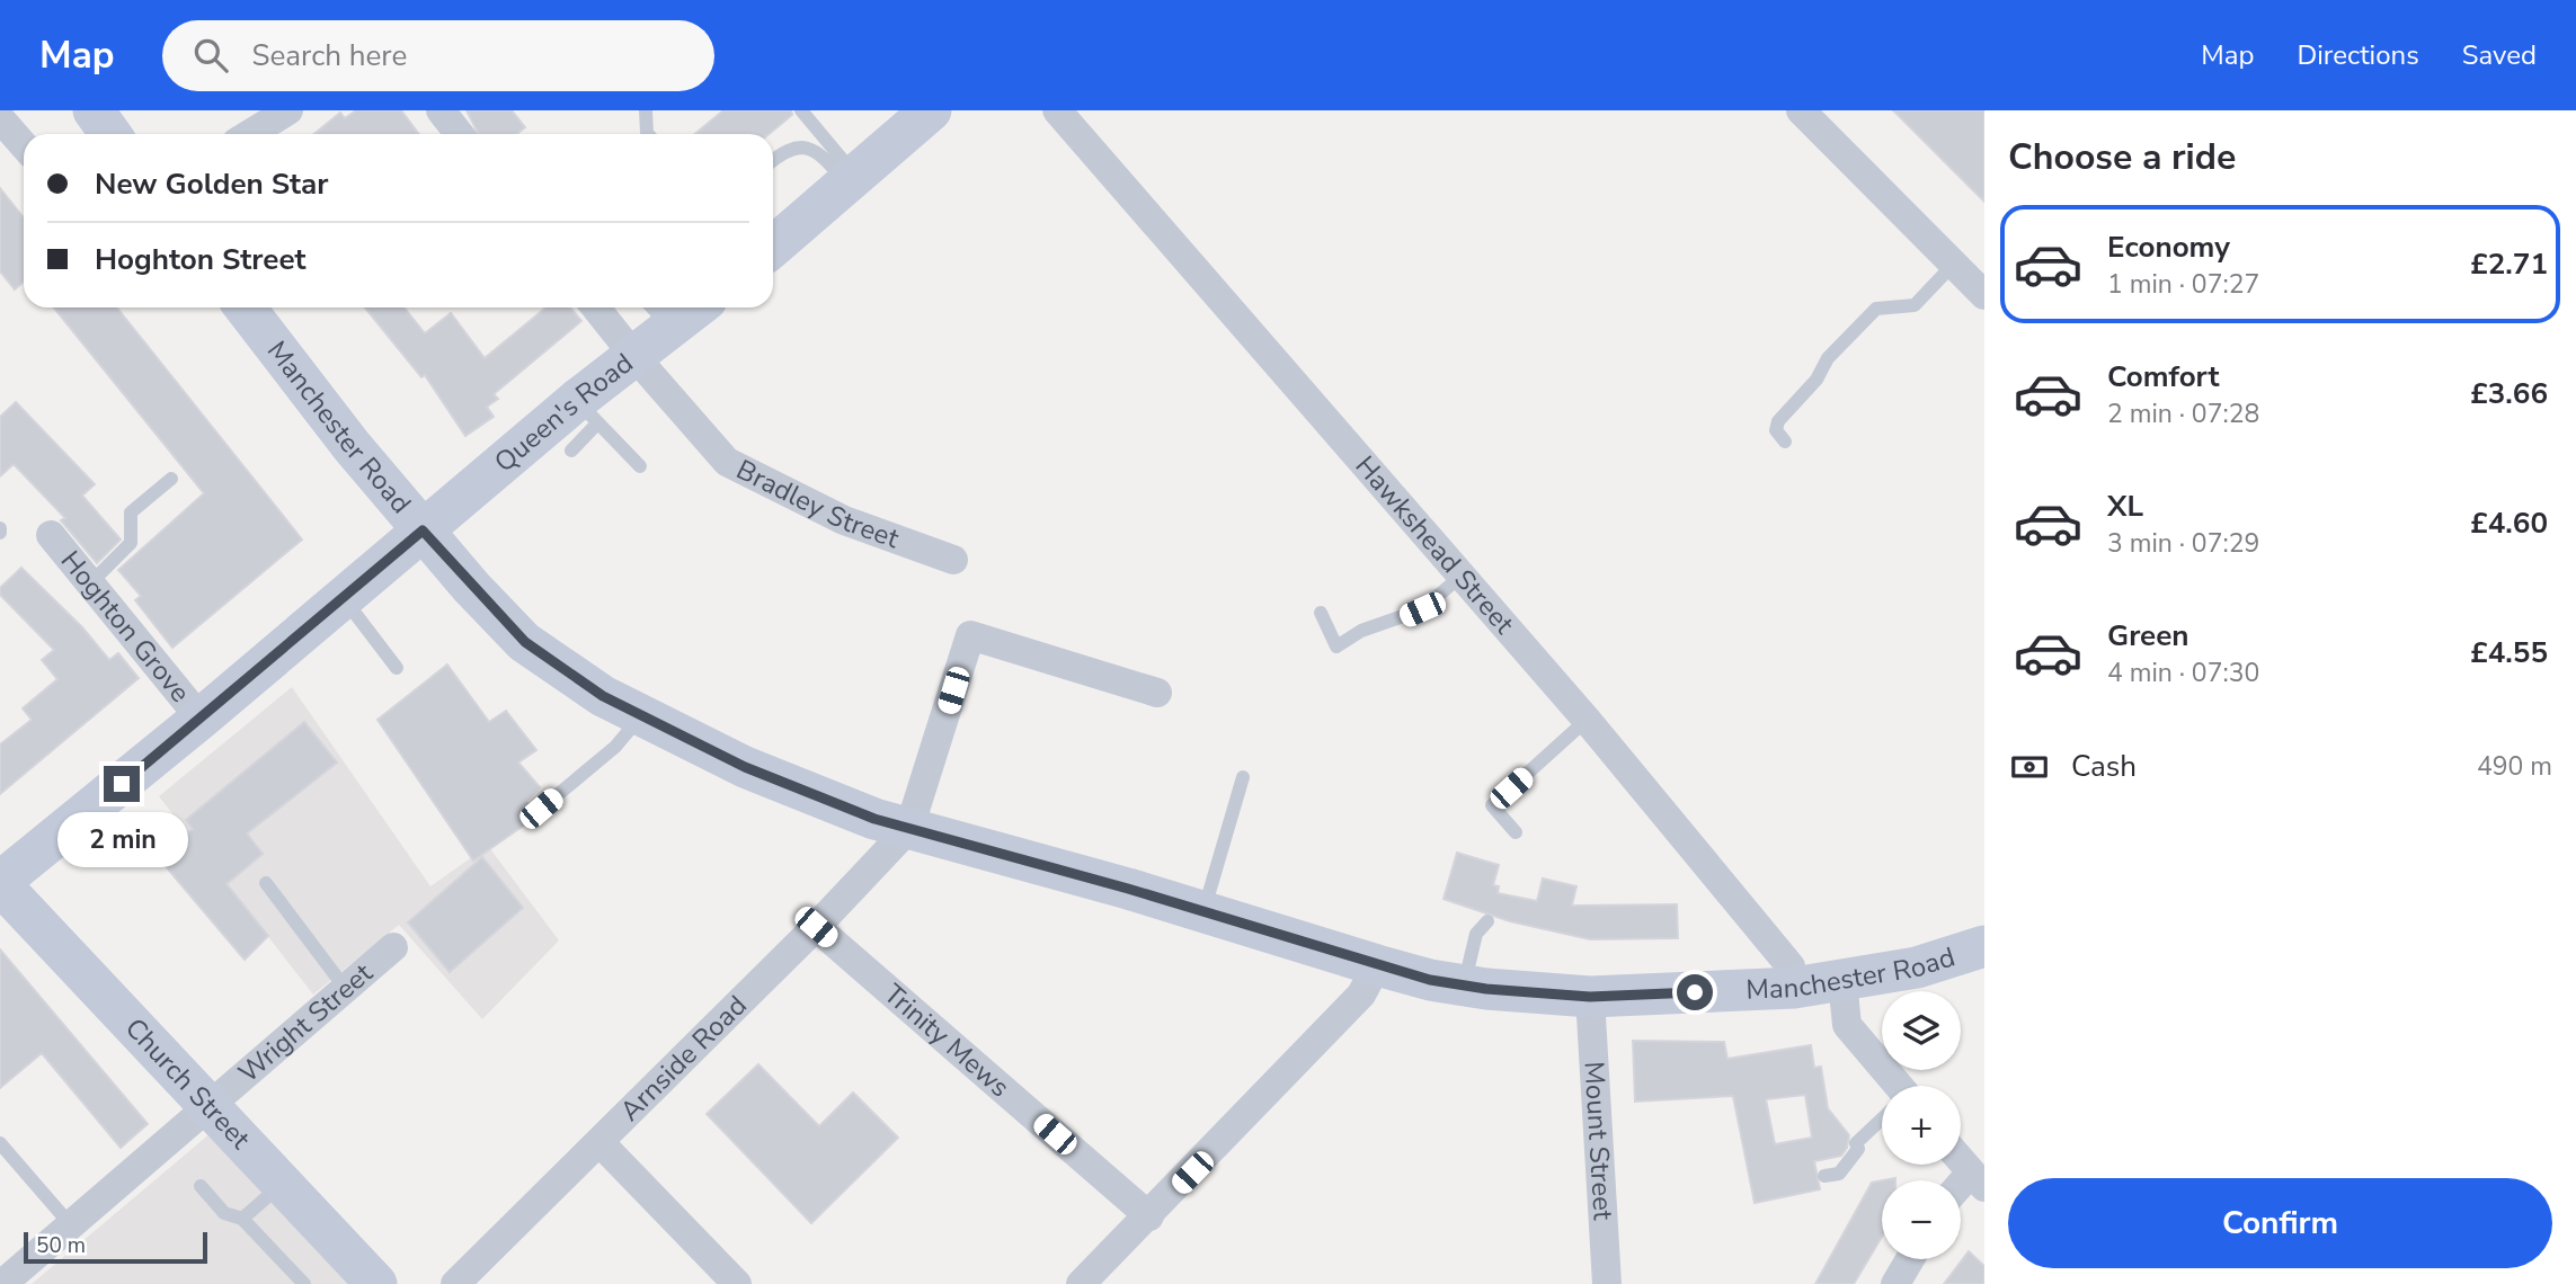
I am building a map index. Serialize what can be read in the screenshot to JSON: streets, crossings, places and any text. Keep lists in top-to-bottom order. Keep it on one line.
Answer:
{"streets":{"main road":["Queen's Road","Manchester Road","Church Street"],"street":["Bradley Street","Hawkshead Street","Hoghton Grove","Wright Street","Trinity Mews","Arnside Road","Mount Street"]},"crossings":[["Queen's Road","Manchester Road"],["Queen's Road","Bradley Street"],["Queen's Road","Hoghton Grove"],["Queen's Road","Church Street"],["Manchester Road","Hawkshead Street"],["Manchester Road","Arnside Road"],["Manchester Road","Mount Street"],["Wright Street","Church Street"],["Trinity Mews","Arnside Road"]],"scale_bar":"50 m","page":{"header":"Map","search":"Search here","nav":["Map","Directions","Saved"],"heading":"Choose a ride","banner":["New Golden Star","Hoghton Street"],"list":[{"name":"Economy","note":"1 min · 07:27","value":"£2.71"},{"name":"Comfort","note":"2 min · 07:28","value":"£3.66"},{"name":"XL","note":"3 min · 07:29","value":"£4.60"},{"name":"Green","note":"4 min · 07:30","value":"£4.55"}],"pay":["Cash","490 m"],"bubble":"2 min","map_buttons":["+","−"],"buttons":"Confirm","scale":"50 m"}}
